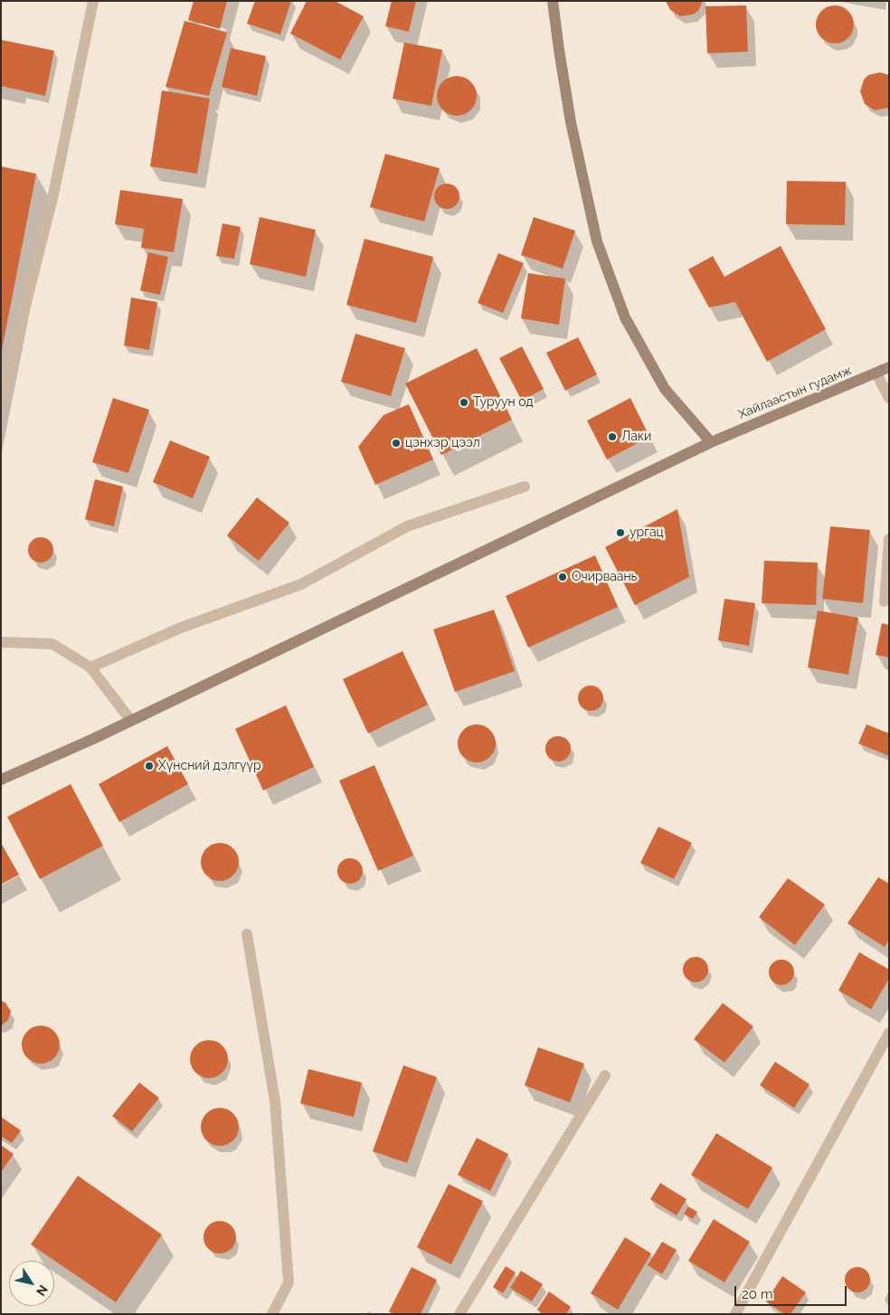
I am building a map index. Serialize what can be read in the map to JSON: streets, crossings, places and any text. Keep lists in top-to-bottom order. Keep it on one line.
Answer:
{"streets":{"main road":["Хайлаастын гудамж"]},"places":["Туруун од","Лаки","цэнхэр цээл","ургац","Очирваань","Хүнсний дэлгүүр"],"scale_bar":"20 m","north":"bottom right"}
